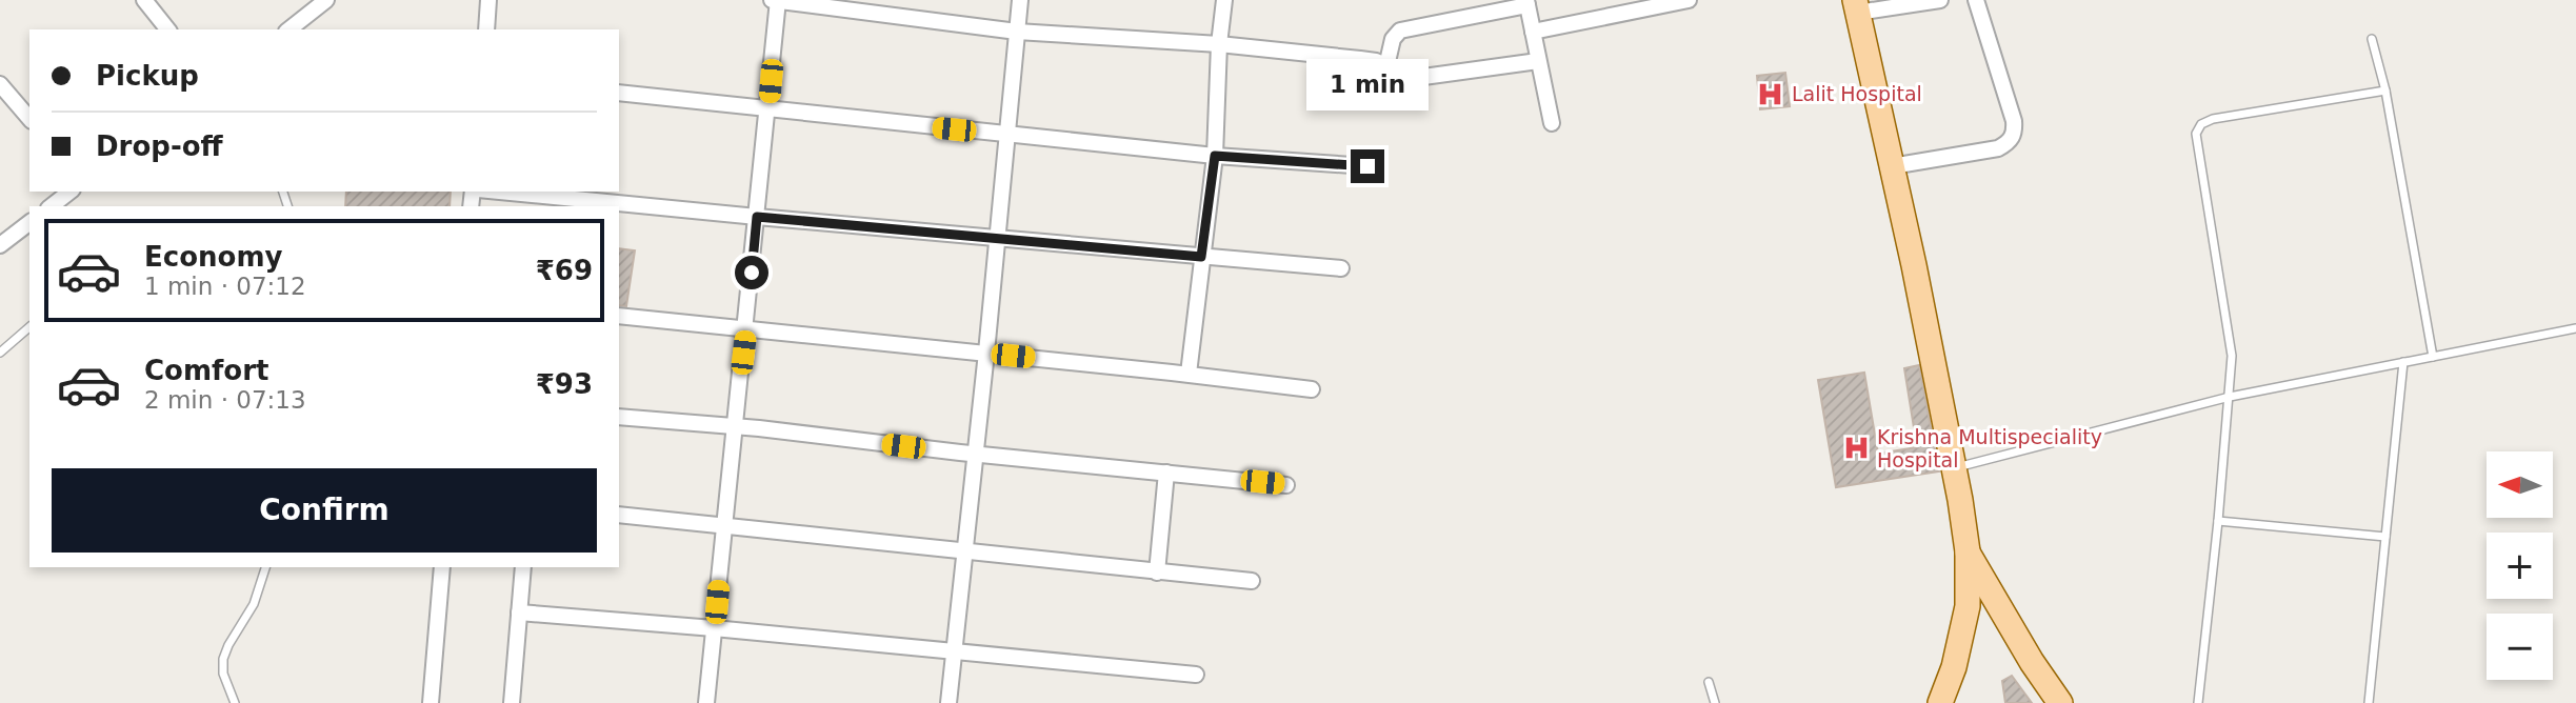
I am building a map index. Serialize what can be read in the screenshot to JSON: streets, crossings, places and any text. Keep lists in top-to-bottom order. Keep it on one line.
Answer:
{"places":{"hospital":["Lalit Hospital","Krishna Multispeciality Hospital"]},"north":"left","page":{"banner":["Pickup","Drop-off"],"bubble":"1 min","list":[{"name":"Economy","note":"1 min · 07:12","value":"₹69"},{"name":"Comfort","note":"2 min · 07:13","value":"₹93"}],"map_buttons":["+","−"],"buttons":"Confirm"}}
